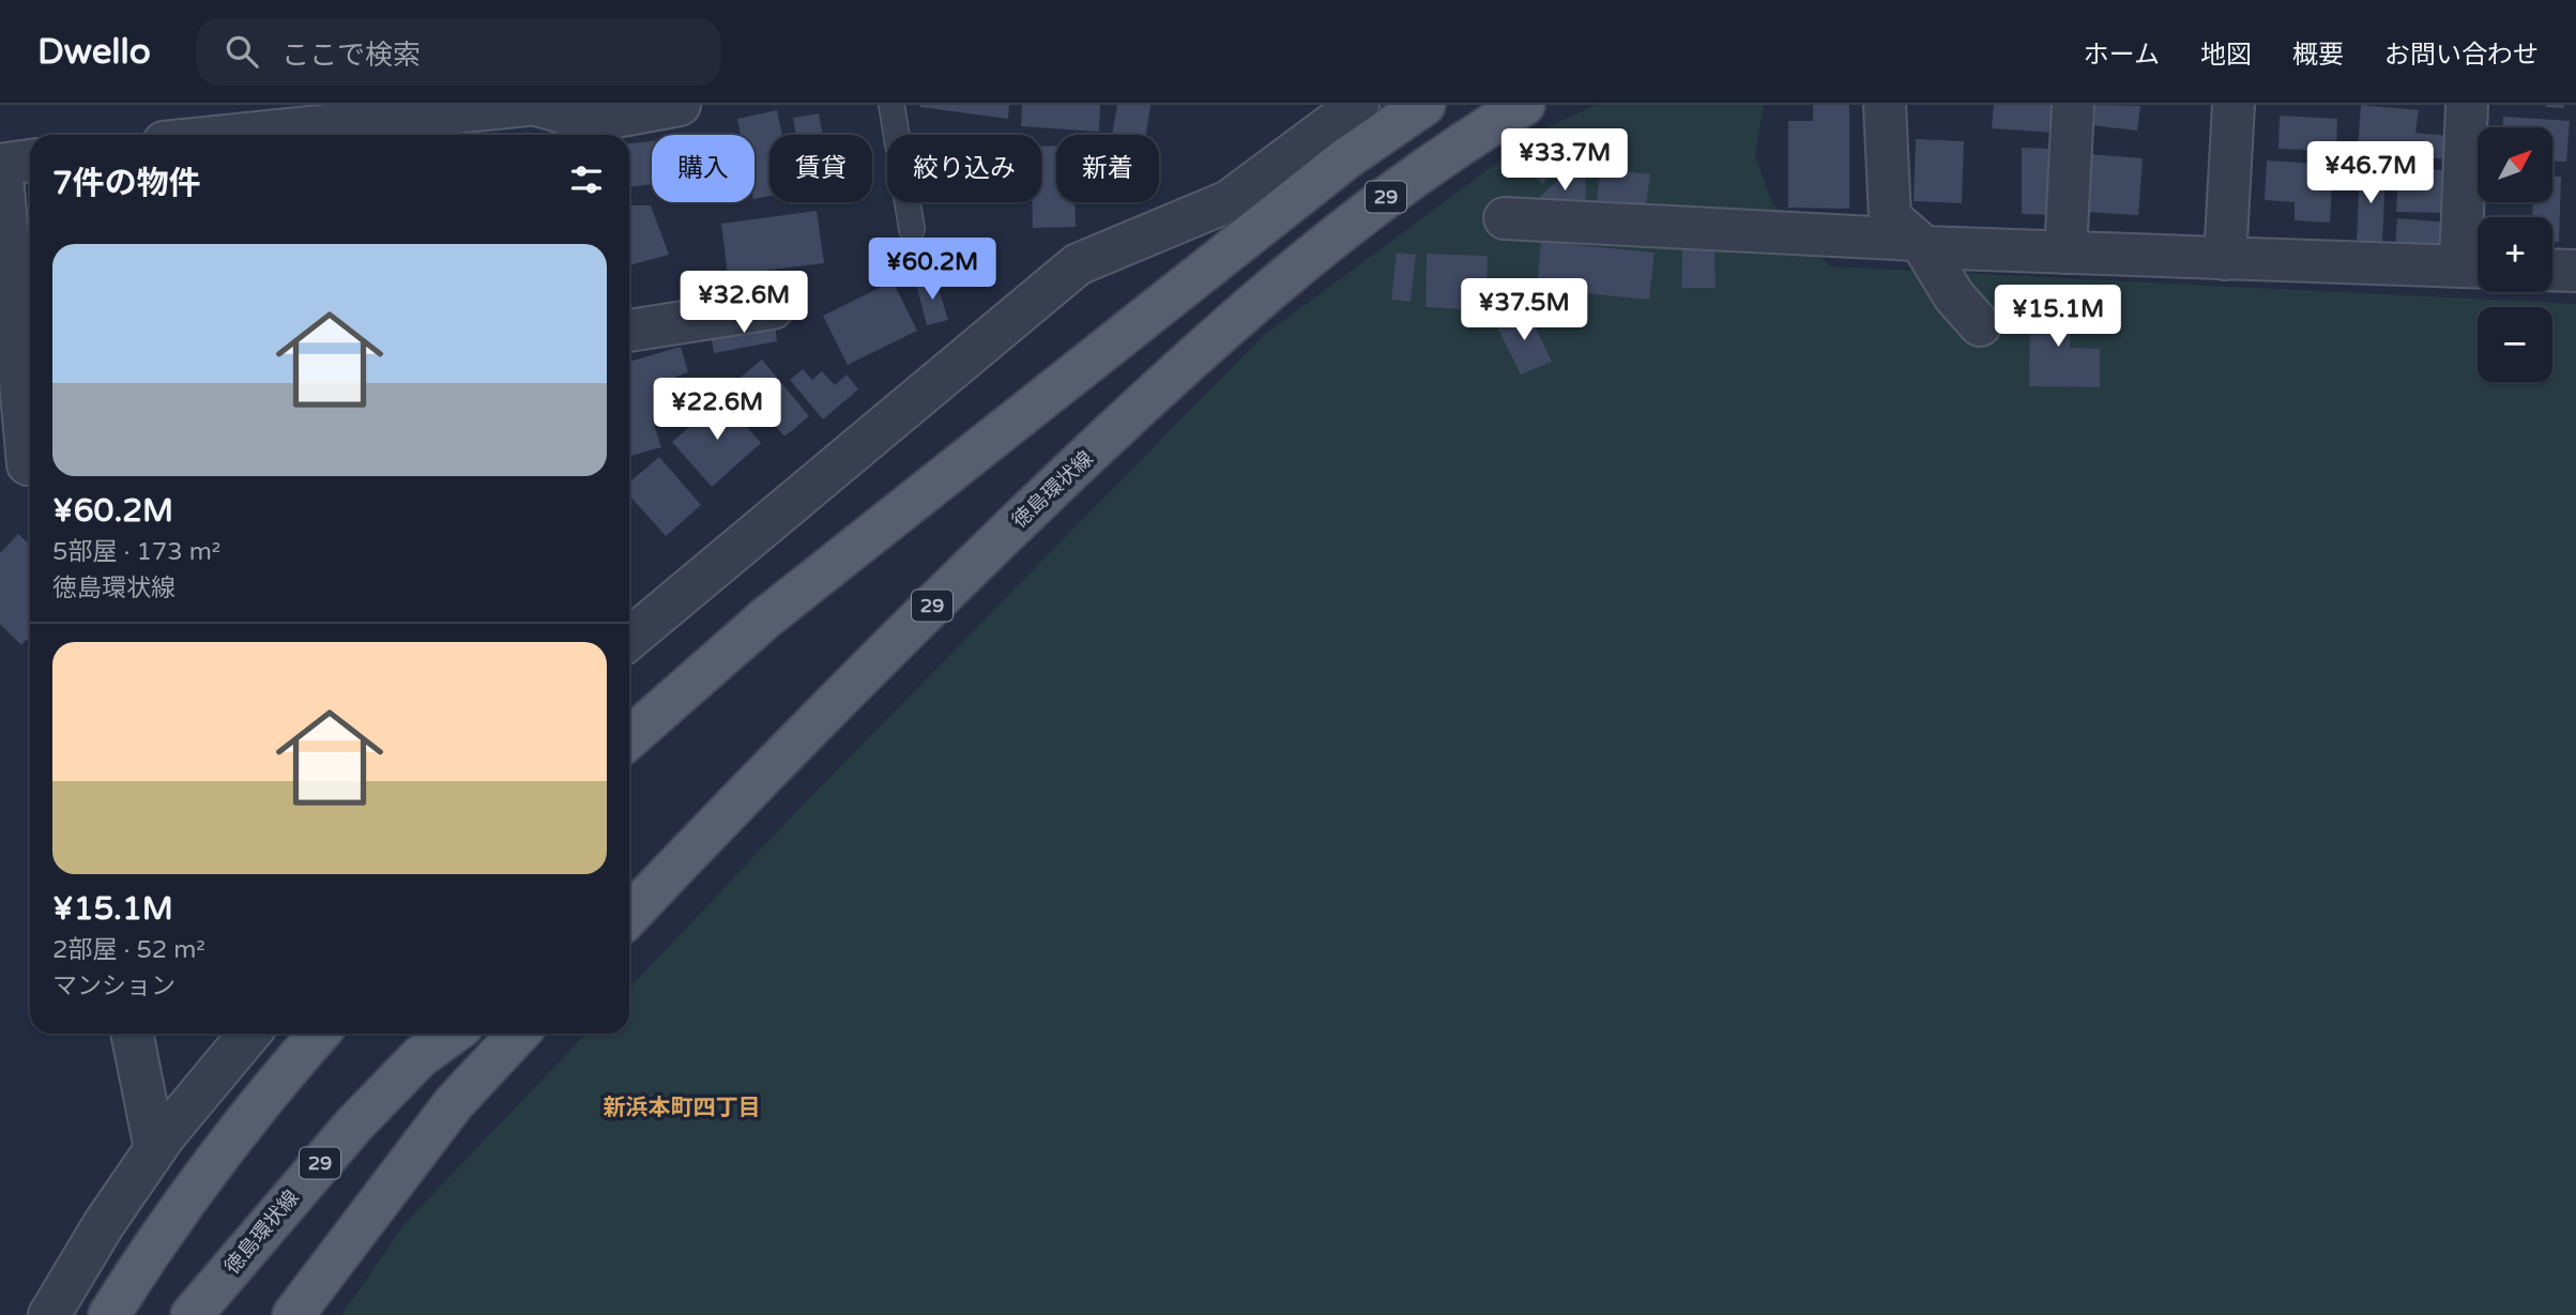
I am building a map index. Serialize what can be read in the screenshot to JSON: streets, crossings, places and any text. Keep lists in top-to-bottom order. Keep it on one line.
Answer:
{"streets":{"main road":["29","徳島環状線"]},"districts":["新浜本町四丁目"],"north":"top right","page":{"header":"Dwello","search":"ここで検索","nav":["ホーム","地図","概要","お問い合わせ"],"map_buttons":["+","−"],"price":["¥33.7M","¥46.7M","¥60.2M","¥32.6M","¥37.5M","¥15.1M","¥22.6M"],"chip":["購入","賃貸","絞り込み","新着"],"heading":"7件の物件","list":[{"name":"¥60.2M","note":"5部屋 · 173 m² · 徳島環状線"},{"name":"¥15.1M","note":"2部屋 · 52 m² · マンション"}]}}
